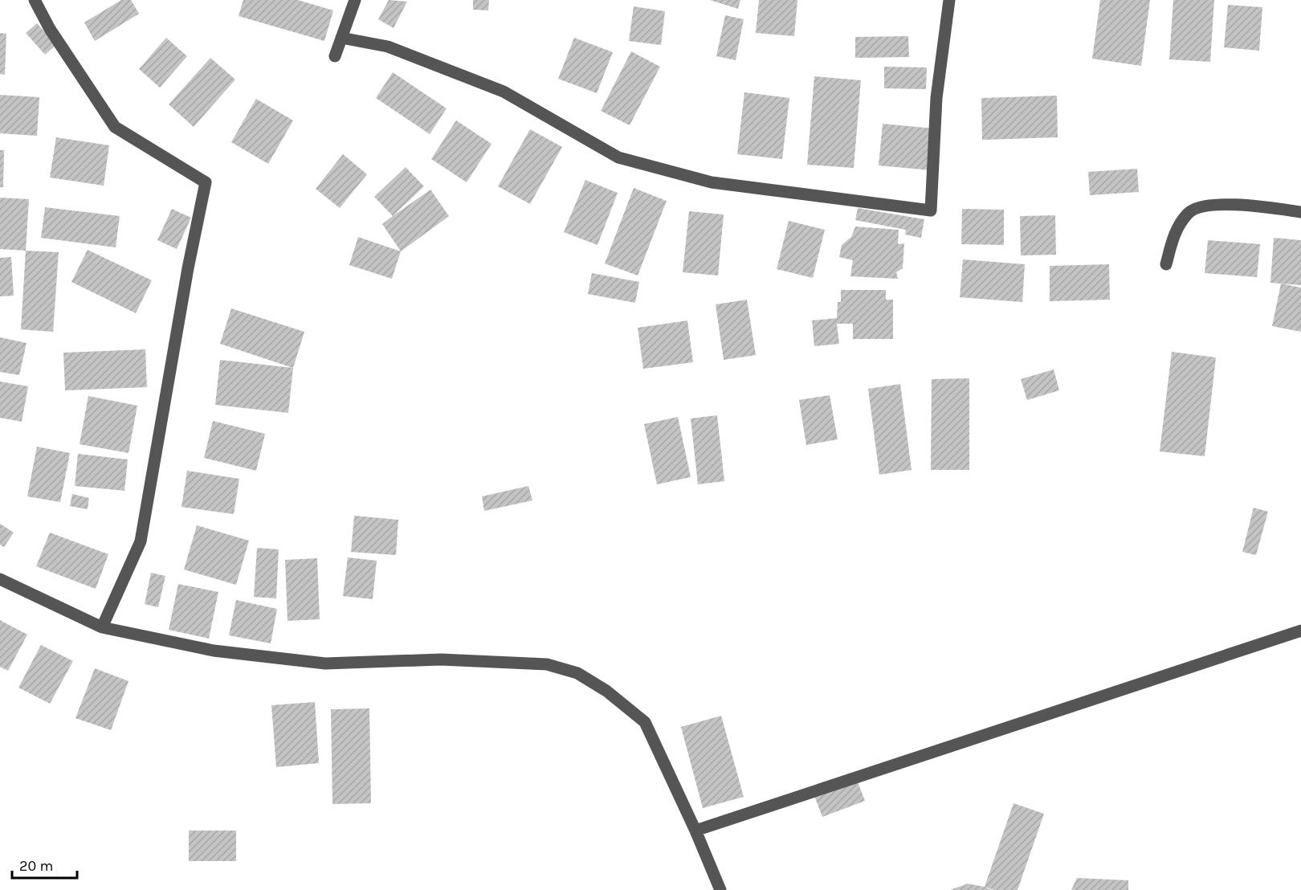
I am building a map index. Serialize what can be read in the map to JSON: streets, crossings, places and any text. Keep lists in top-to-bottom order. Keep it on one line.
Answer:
{"scale_bar":"20 m"}
